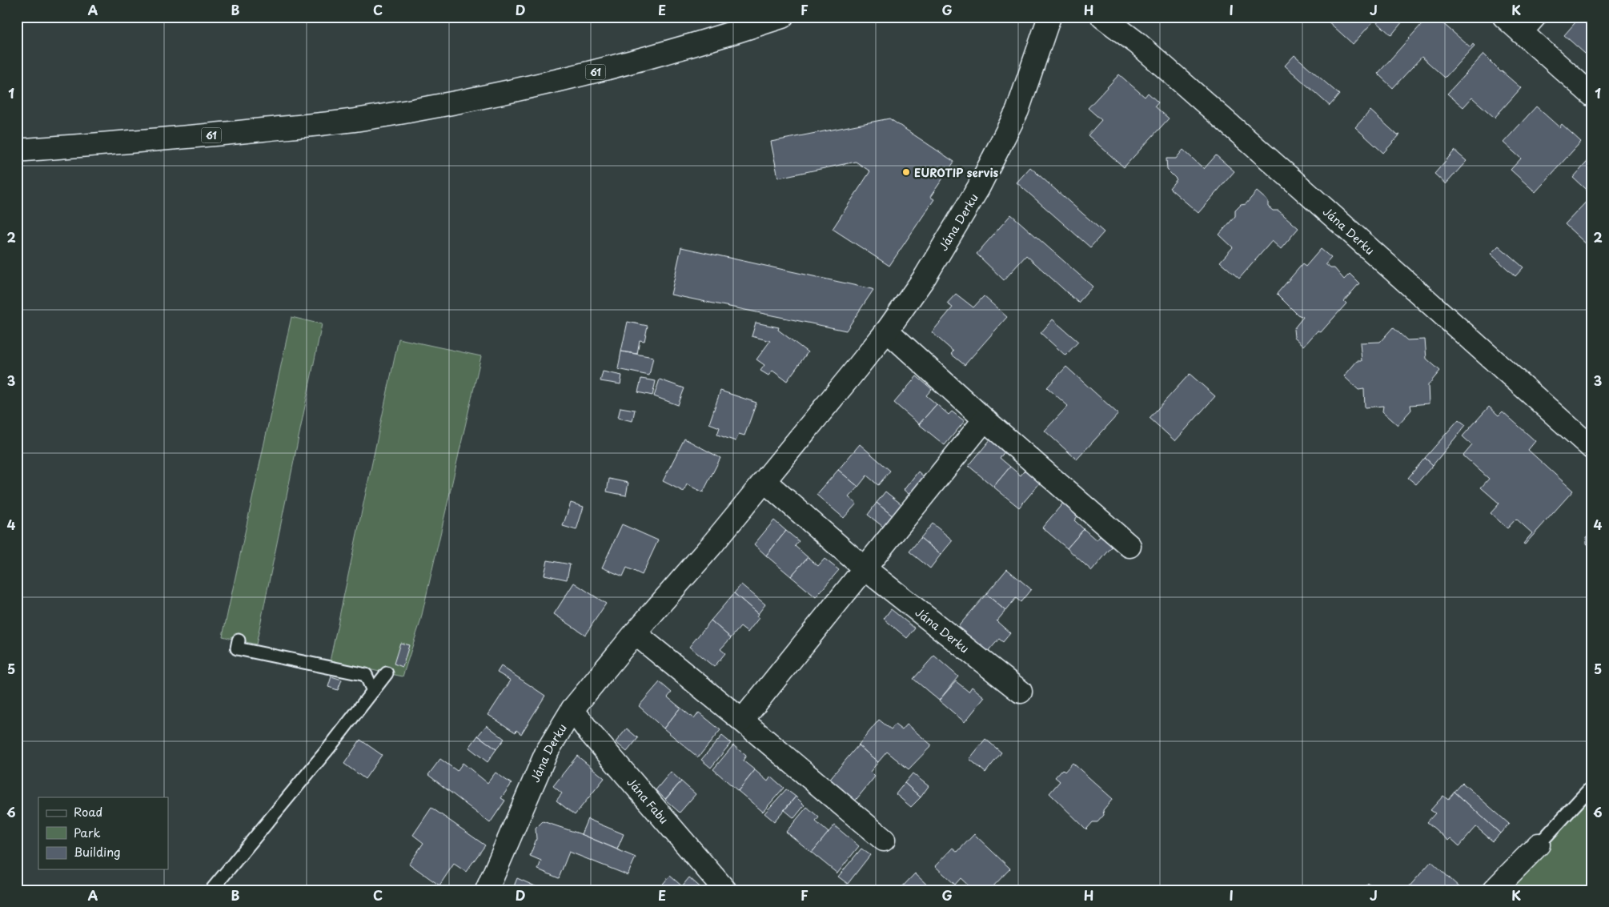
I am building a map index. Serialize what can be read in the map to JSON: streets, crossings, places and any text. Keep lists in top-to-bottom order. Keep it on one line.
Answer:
{"streets":{"street":["61","Jána Derku","Jána Fabu"]},"crossings":[["Jána Derku","Jána Fabu"]],"places":["EUROTIP servis"],"legend":["Road","Park","Building"],"grid":{"columns":["A","B","C","D","E","F","G","H","I","J","K"],"rows":["1","2","3","4","5","6"]}}
